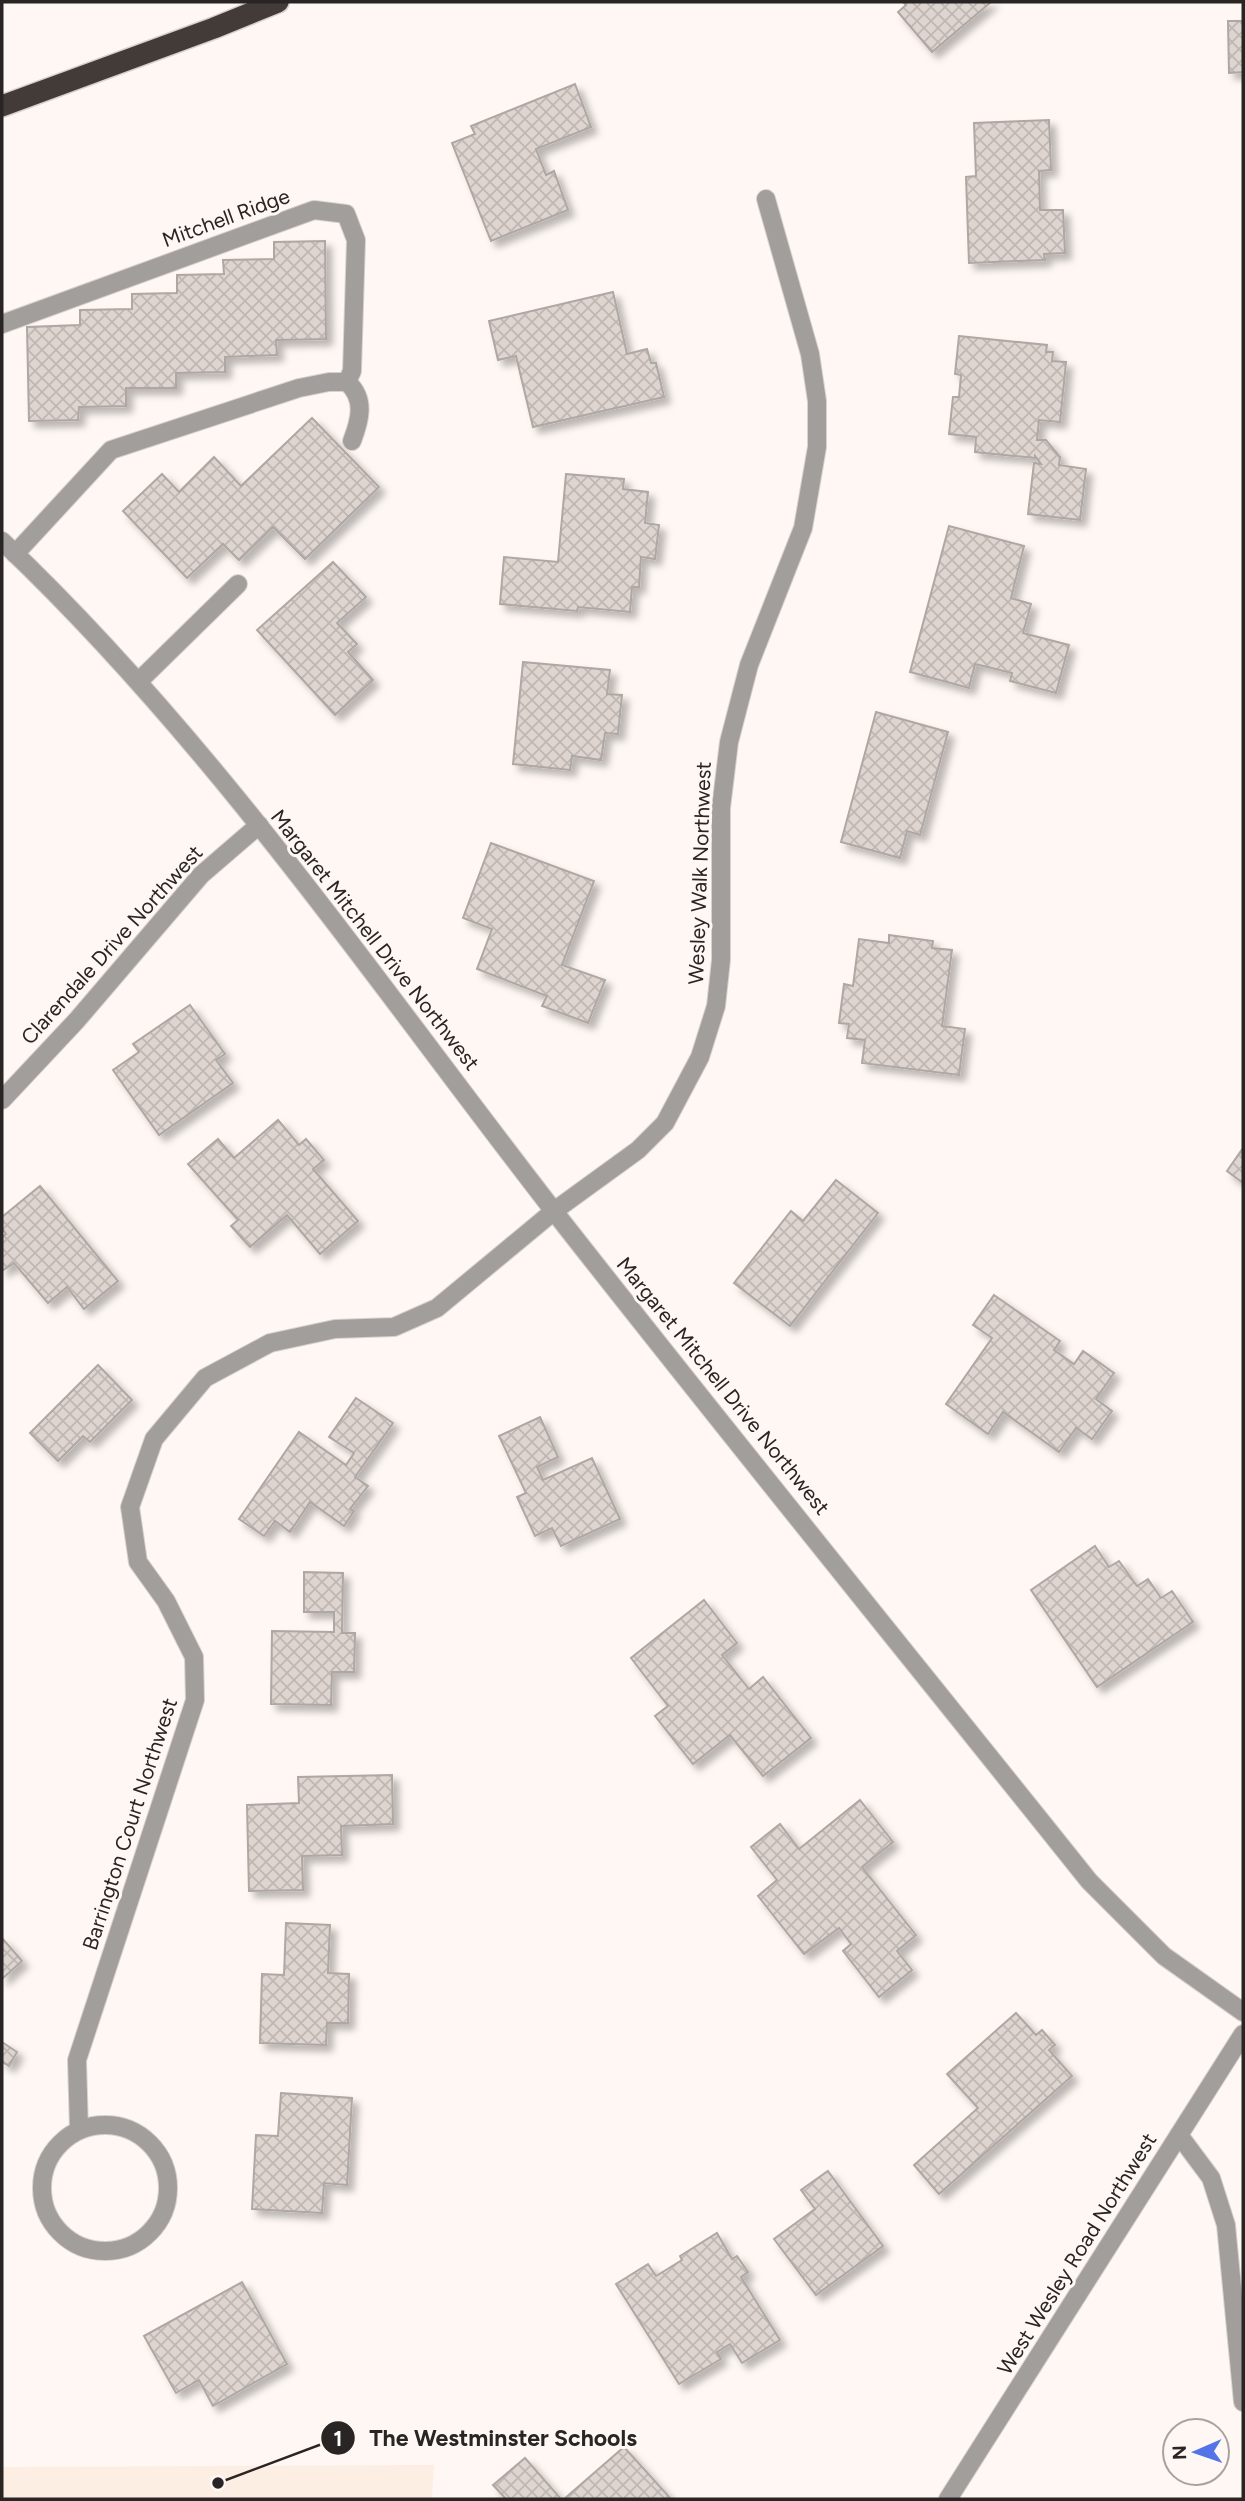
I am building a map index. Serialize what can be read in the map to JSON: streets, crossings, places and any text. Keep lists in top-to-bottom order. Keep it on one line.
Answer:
{"streets":{"street":["Mitchell Ridge","Wesley Walk Northwest","Margaret Mitchell Drive Northwest","Clarendale Drive Northwest","Barrington Court Northwest","West Wesley Road Northwest"]},"crossings":[["Wesley Walk Northwest","Margaret Mitchell Drive Northwest"],["Wesley Walk Northwest","Barrington Court Northwest"],["Margaret Mitchell Drive Northwest","Clarendale Drive Northwest"],["Margaret Mitchell Drive Northwest","Barrington Court Northwest"]],"places":["The Westminster Schools"],"north":"left"}
